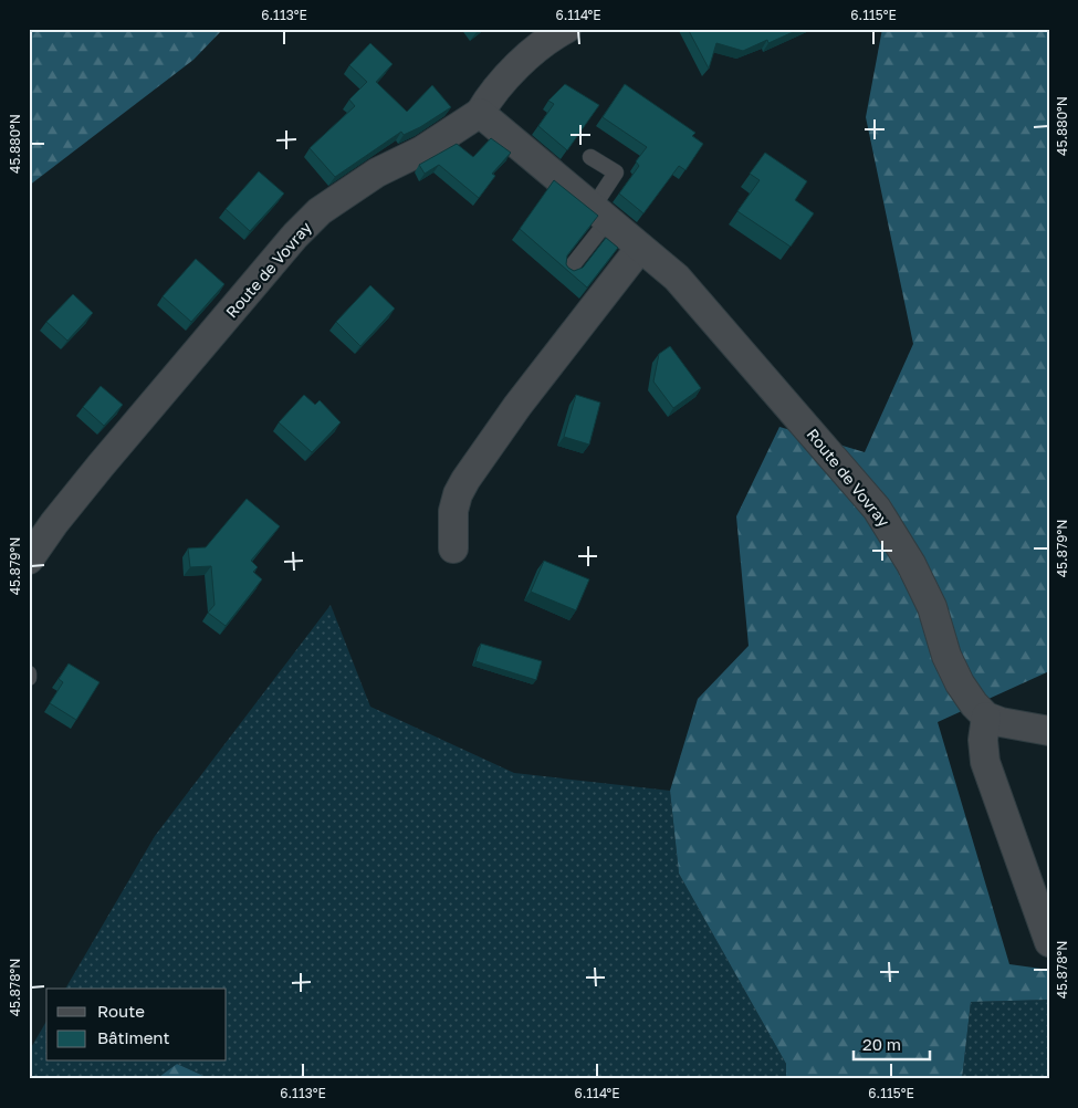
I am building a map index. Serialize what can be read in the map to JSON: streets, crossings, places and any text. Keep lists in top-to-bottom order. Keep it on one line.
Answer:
{"streets":{"street":["Route de Vovray"]},"legend":["Route","Bâtiment"],"scale_bar":"20 m","coordinates":["6.113°E","6.114°E","6.115°E","45.880°N","45.879°N","45.878°N"]}
